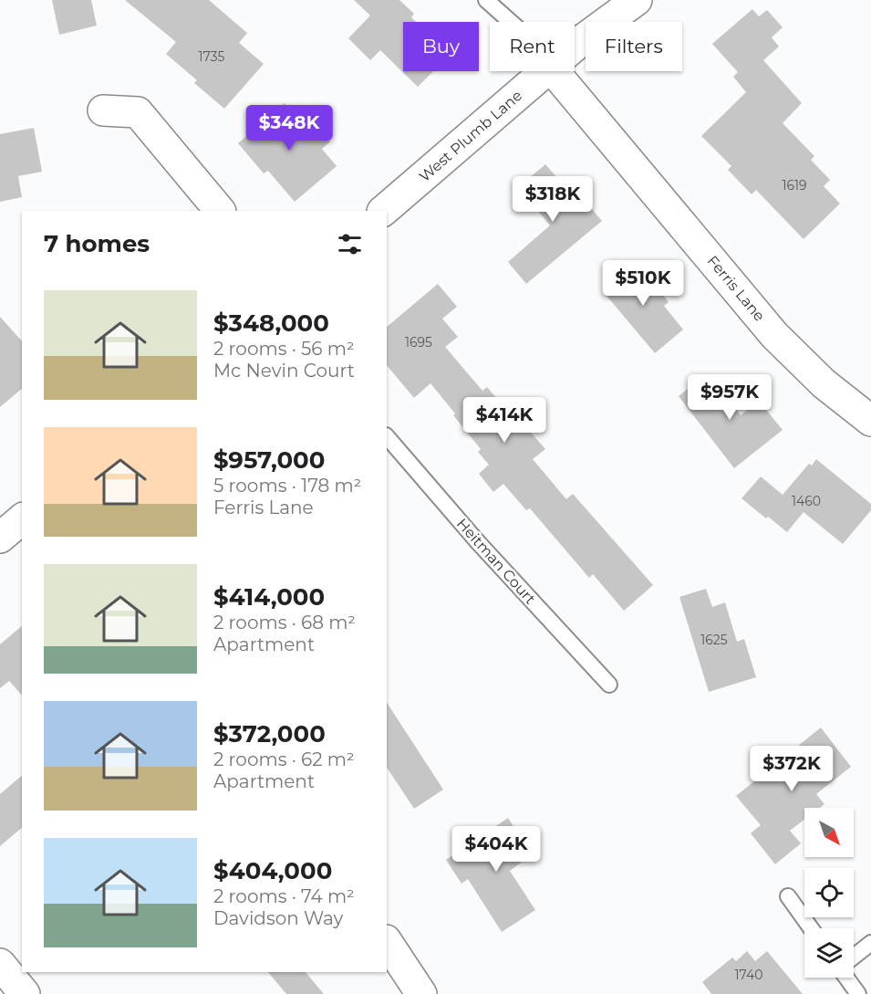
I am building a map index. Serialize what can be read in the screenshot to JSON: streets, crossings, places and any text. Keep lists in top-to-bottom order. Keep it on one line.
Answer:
{"streets":{"street":["West Plumb Lane","Ferris Lane"],"lane":["Heitman Court"]},"house_numbers":["1735","1619","1695","1460","1625","1740"],"north":"bottom right","page":{"chip":["Buy","Rent","Filters"],"price":["$348K","$318K","$510K","$957K","$414K","$372K","$404K"],"heading":"7 homes","list":[{"name":"$348,000","note":"2 rooms · 56 m² · Mc Nevin Court"},{"name":"$957,000","note":"5 rooms · 178 m² · Ferris Lane"},{"name":"$414,000","note":"2 rooms · 68 m² · Apartment"},{"name":"$372,000","note":"2 rooms · 62 m² · Apartment"},{"name":"$404,000","note":"2 rooms · 74 m² · Davidson Way"}]}}
